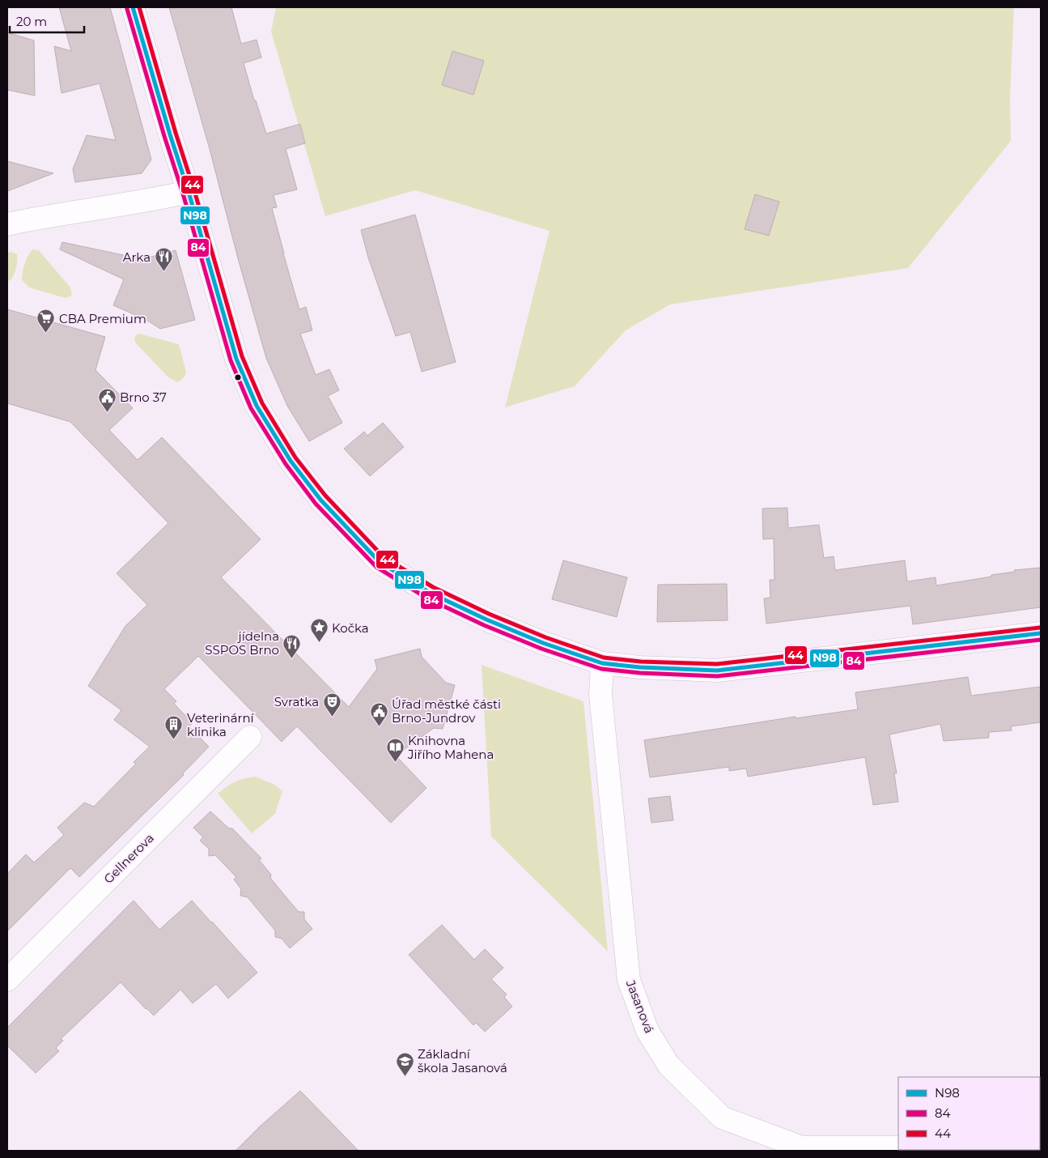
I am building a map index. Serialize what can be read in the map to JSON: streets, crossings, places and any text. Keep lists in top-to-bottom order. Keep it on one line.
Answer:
{"streets":{"street":["Gellnerova","Jasanová"]},"places":{"restaurant":["Arka","jídelna SSPOS Brno"],"supermarket":["CBA Premium"],"public building":["Brno 37","Úřad městké části Brno-Jundrov"],"place":["Kočka"],"theatre":["Svratka"],"building":["Veterinární klinika"],"library":["Knihovna Jiřího Mahena"],"school or university":["Základní škola Jasanová"]},"lines":["transit line N98","transit line 44","transit line 84"],"legend":["N98","84","44"],"scale_bar":"20 m"}
